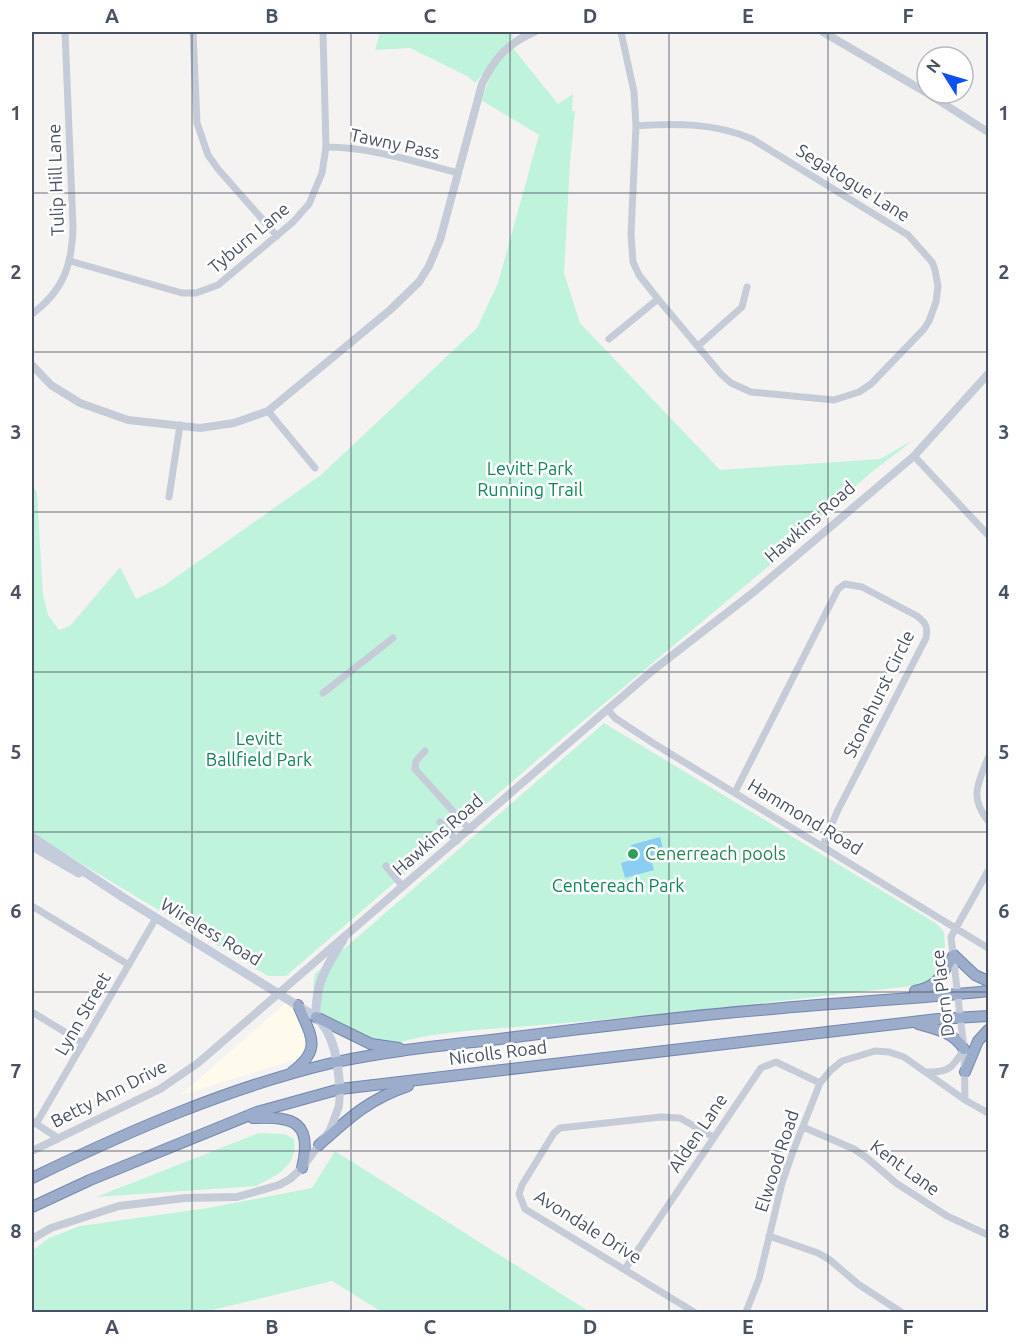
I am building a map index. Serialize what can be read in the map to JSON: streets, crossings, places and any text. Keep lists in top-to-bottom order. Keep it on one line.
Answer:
{"streets":{"highway":["Nicolls Road"],"main road":["Wireless Road"],"street":["Tawny Pass","Tulip Hill Lane","Segatogue Lane","Tyburn Lane","Hawkins Road","Stonehurst Circle","Hammond Road","Dorn Place","Lynn Street","Betty Ann Drive","Alden Lane","Elwood Road","Kent Lane","Avondale Drive"]},"crossings":[["Tawny Pass","Tyburn Lane"],["Tulip Hill Lane","Tyburn Lane"],["Hawkins Road","Hammond Road"],["Hawkins Road","Wireless Road"],["Hawkins Road","Betty Ann Drive"],["Stonehurst Circle","Hammond Road"],["Hammond Road","Dorn Place"],["Wireless Road","Lynn Street"],["Wireless Road","Betty Ann Drive"],["Dorn Place","Nicolls Road"],["Dorn Place","Elwood Road"],["Alden Lane","Elwood Road"],["Alden Lane","Avondale Drive"],["Elwood Road","Kent Lane"]],"parks":["Levitt Park Running Trail","Levitt Ballfield Park","Centereach Park"],"places":["Cenerreach pools"],"north":"top left","grid":{"columns":["A","B","C","D","E","F"],"rows":["1","2","3","4","5","6","7","8"]}}
